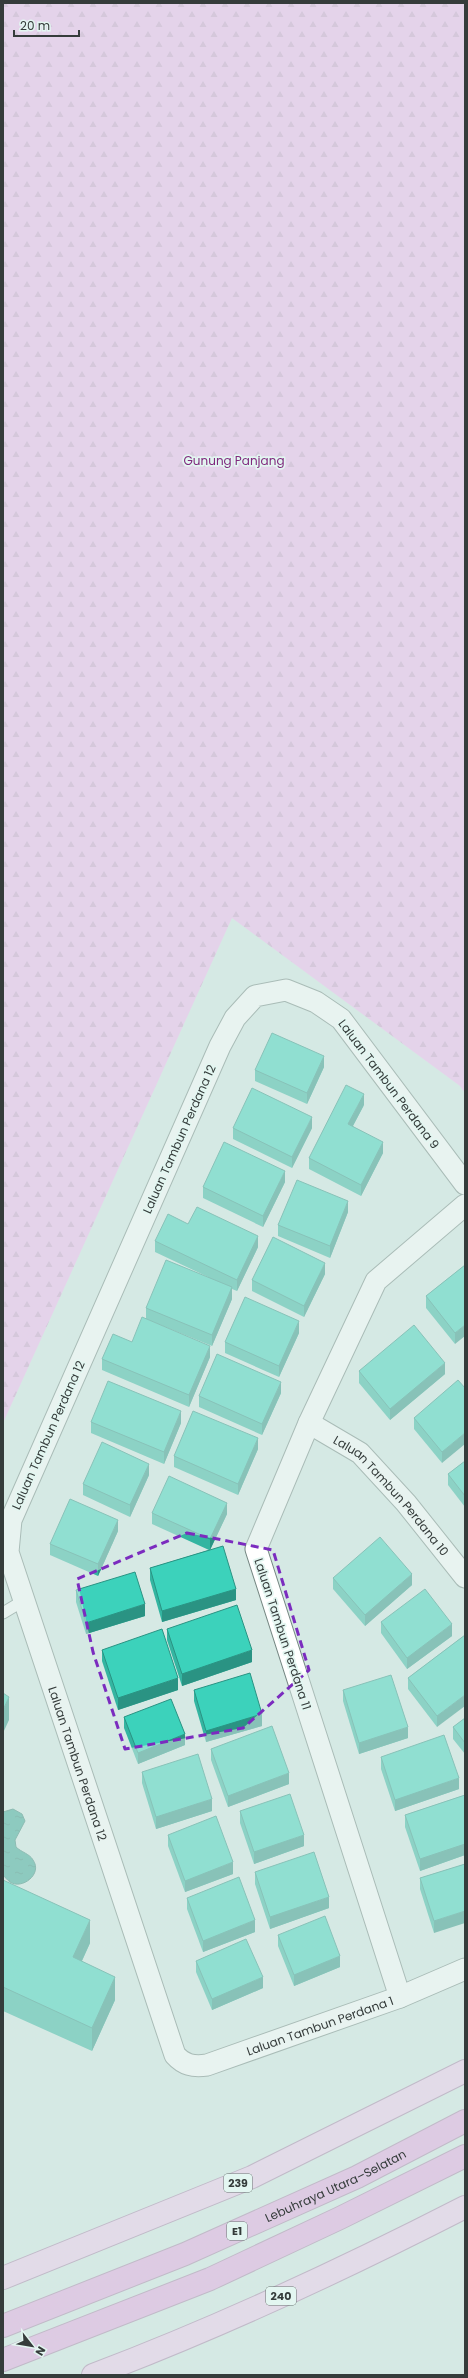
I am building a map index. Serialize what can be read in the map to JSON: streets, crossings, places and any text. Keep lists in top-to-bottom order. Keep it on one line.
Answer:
{"streets":{"highway":["Lebuhraya Utara–Selatan","E1"],"main road":["239","240"],"street":["Laluan Tambun Perdana 9","Laluan Tambun Perdana 12","Laluan Tambun Perdana 10","Laluan Tambun Perdana 11","Laluan Tambun Perdana 1"]},"crossings":[["Laluan Tambun Perdana 9","Laluan Tambun Perdana 12"],["Laluan Tambun Perdana 12","Laluan Tambun Perdana 1"],["Laluan Tambun Perdana 10","Laluan Tambun Perdana 11"],["Laluan Tambun Perdana 11","Laluan Tambun Perdana 1"]],"parks":["Gunung Panjang"],"scale_bar":"20 m","north":"bottom right"}
